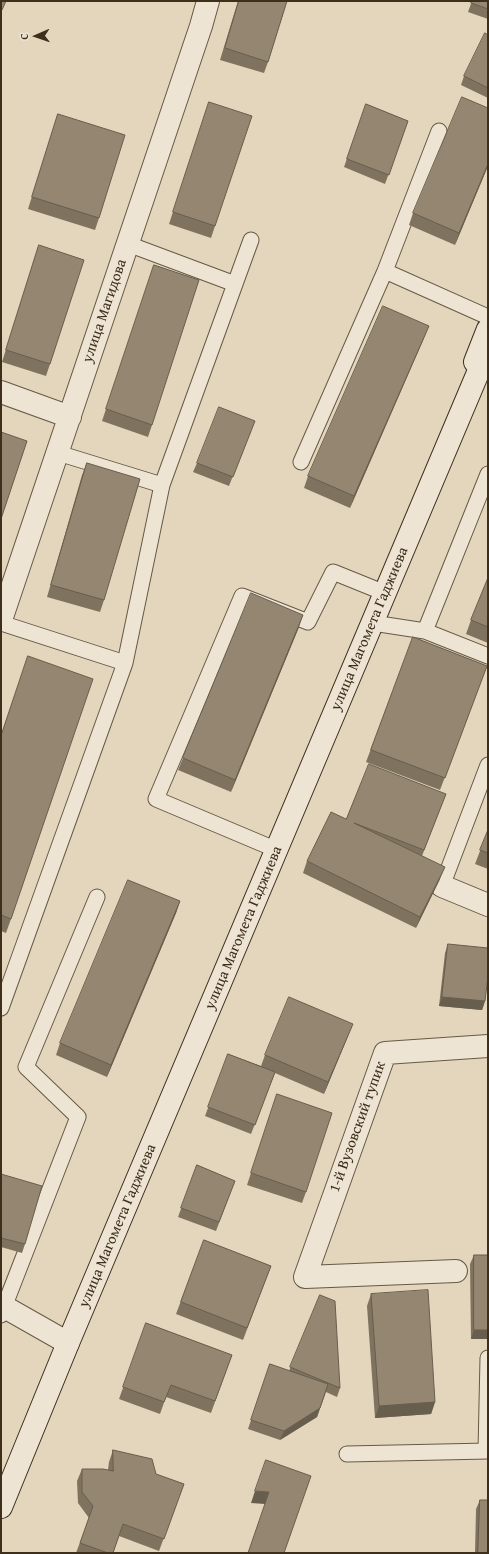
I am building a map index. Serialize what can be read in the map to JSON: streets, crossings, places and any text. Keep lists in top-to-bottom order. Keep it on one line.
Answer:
{"streets":{"main road":["улица Магидова","улица Магомета Гаджиева","1-й Вузовский тупик"]},"north":"left"}
